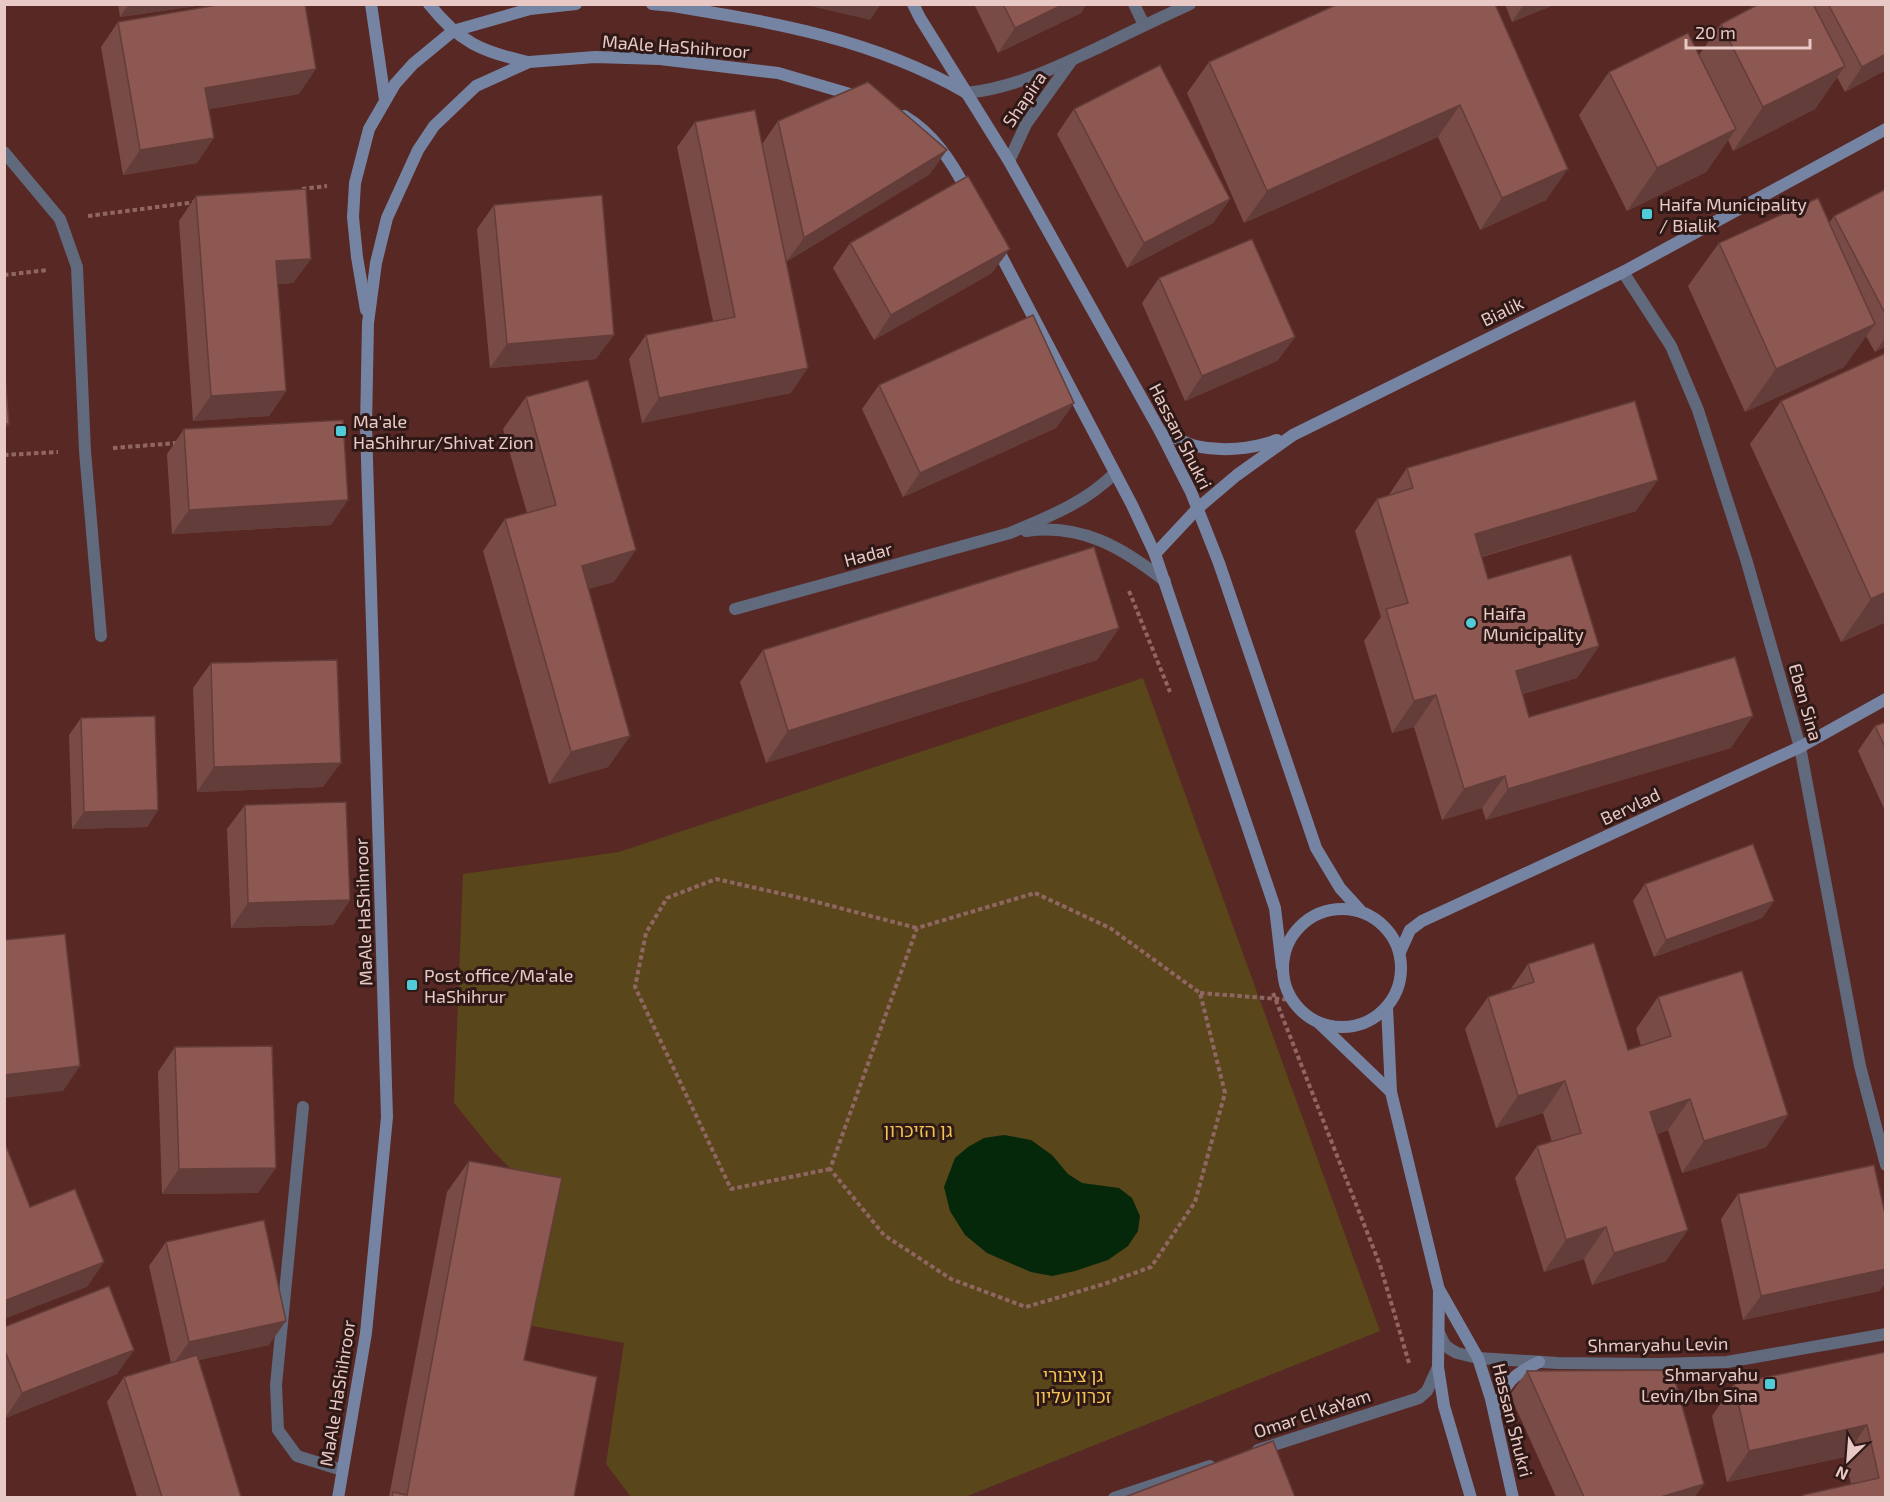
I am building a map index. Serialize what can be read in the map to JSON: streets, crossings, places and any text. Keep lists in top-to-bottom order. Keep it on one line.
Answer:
{"streets":{"street":["MaAle HaShihroor","Shapira","Bialik","Hassan Shukri","Hadar","Eben Sina","Bervlad","Shmaryahu Levin","Omar El KaYam"]},"crossings":[["MaAle HaShihroor","Shapira"],["MaAle HaShihroor","Hassan Shukri"],["Shapira","Hassan Shukri"],["Bialik","Hassan Shukri"],["Bialik","Eben Sina"],["Hassan Shukri","Bervlad"],["Hassan Shukri","Shmaryahu Levin"],["Eben Sina","Bervlad"]],"parks":["גן הזיכרון","גן ציבורי זכרון עליון"],"places":{"transit":["Haifa Municipality / Bialik","Ma'ale HaShihrur/Shivat Zion","Post office/Ma'ale HaShihrur","Shmaryahu Levin/Ibn Sina"],"other":["Haifa Municipality"]},"scale_bar":"20 m","north":"bottom left"}
